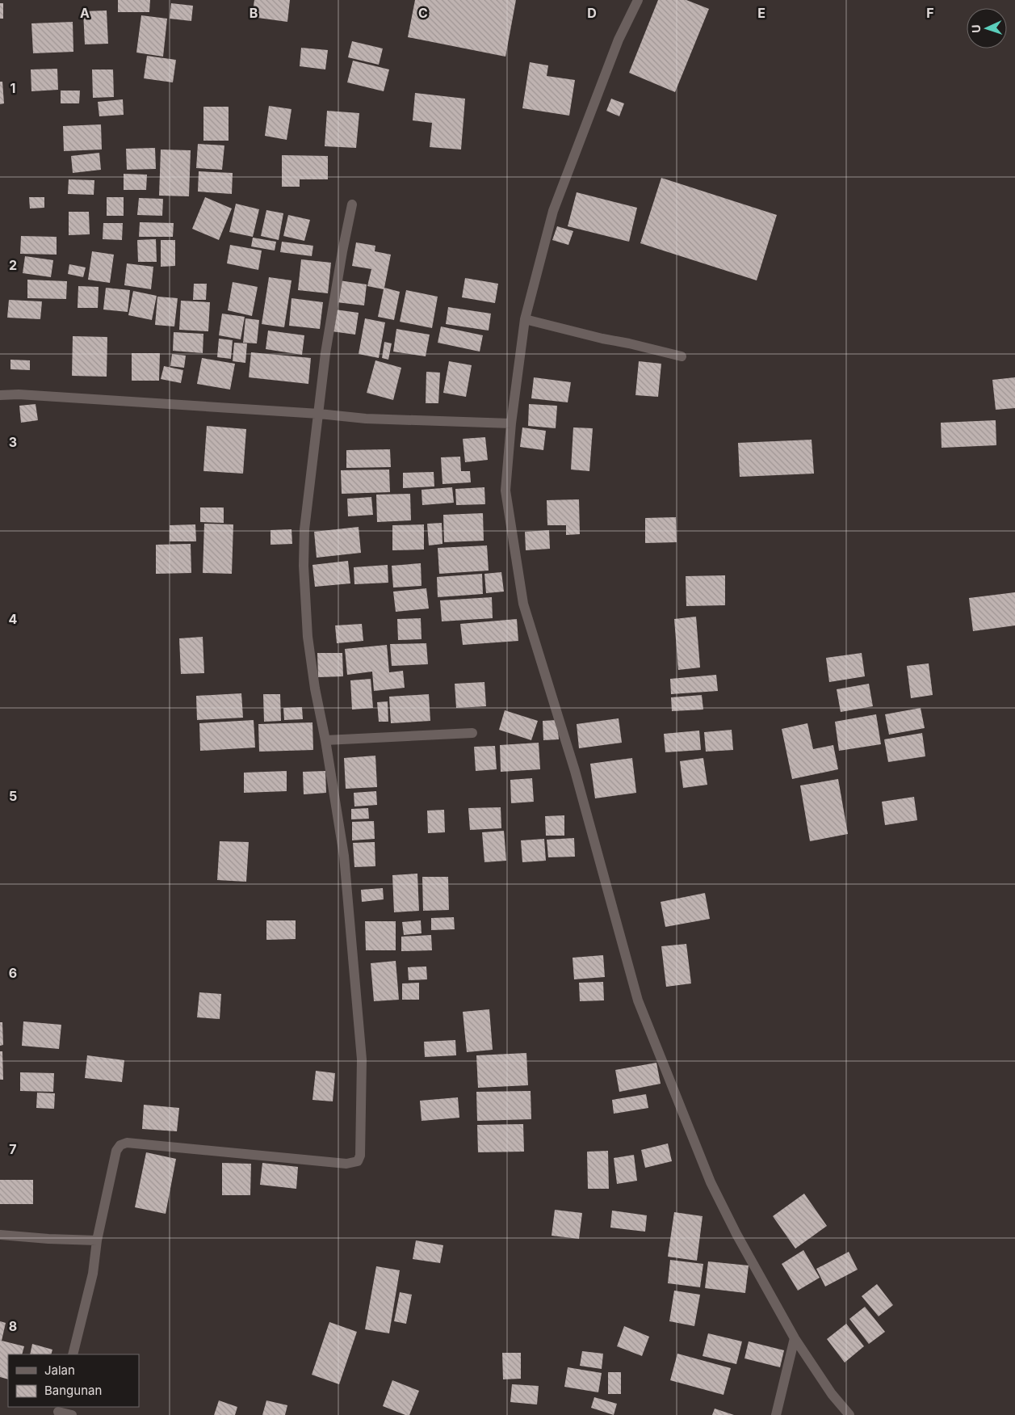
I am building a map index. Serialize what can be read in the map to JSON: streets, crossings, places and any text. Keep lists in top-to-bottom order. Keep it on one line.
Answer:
{"legend":["Jalan","Bangunan"],"north":"left","grid":{"columns":["A","B","C","D","E","F"],"rows":["1","2","3","4","5","6","7","8"]}}
